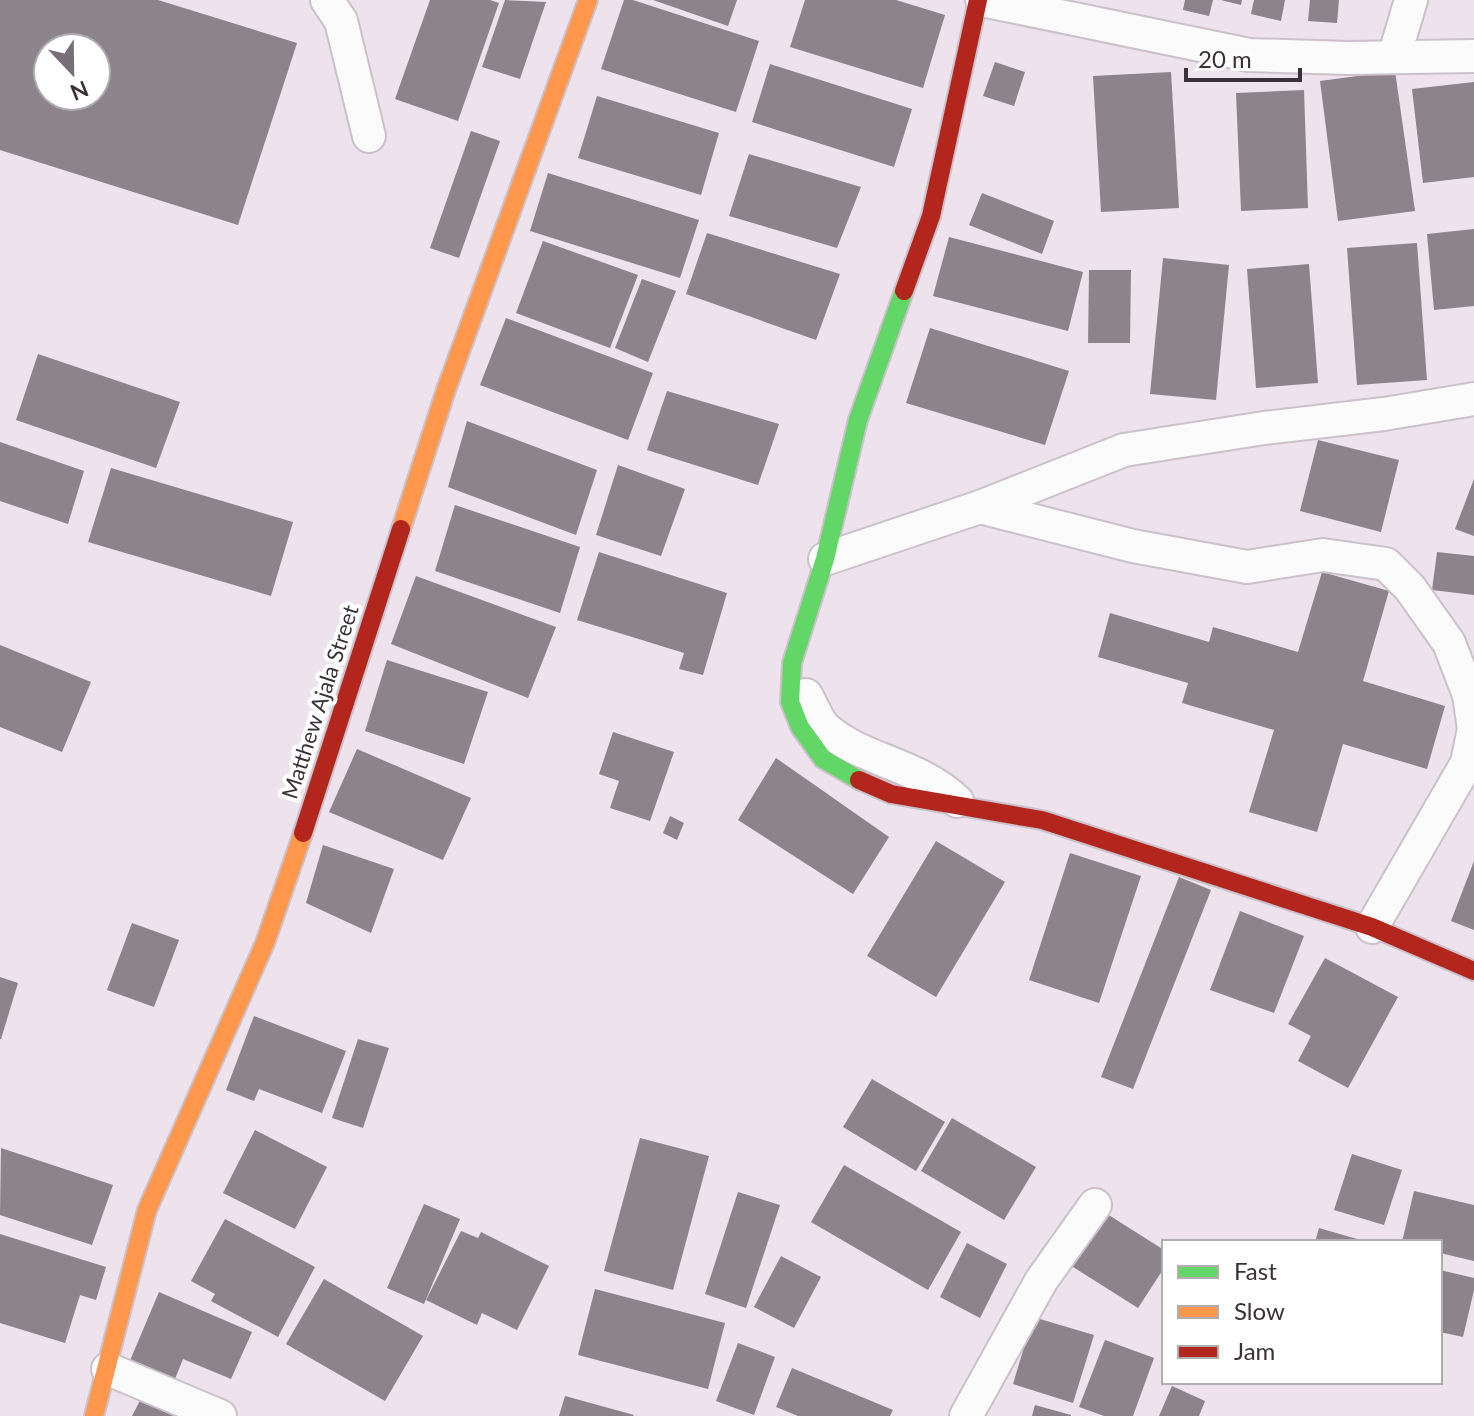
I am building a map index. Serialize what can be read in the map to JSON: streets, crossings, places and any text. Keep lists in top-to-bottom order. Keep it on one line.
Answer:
{"streets":{"street":["Matthew Ajala Street"]},"legend":["Fast","Slow","Jam"],"scale_bar":"20 m","north":"bottom"}
